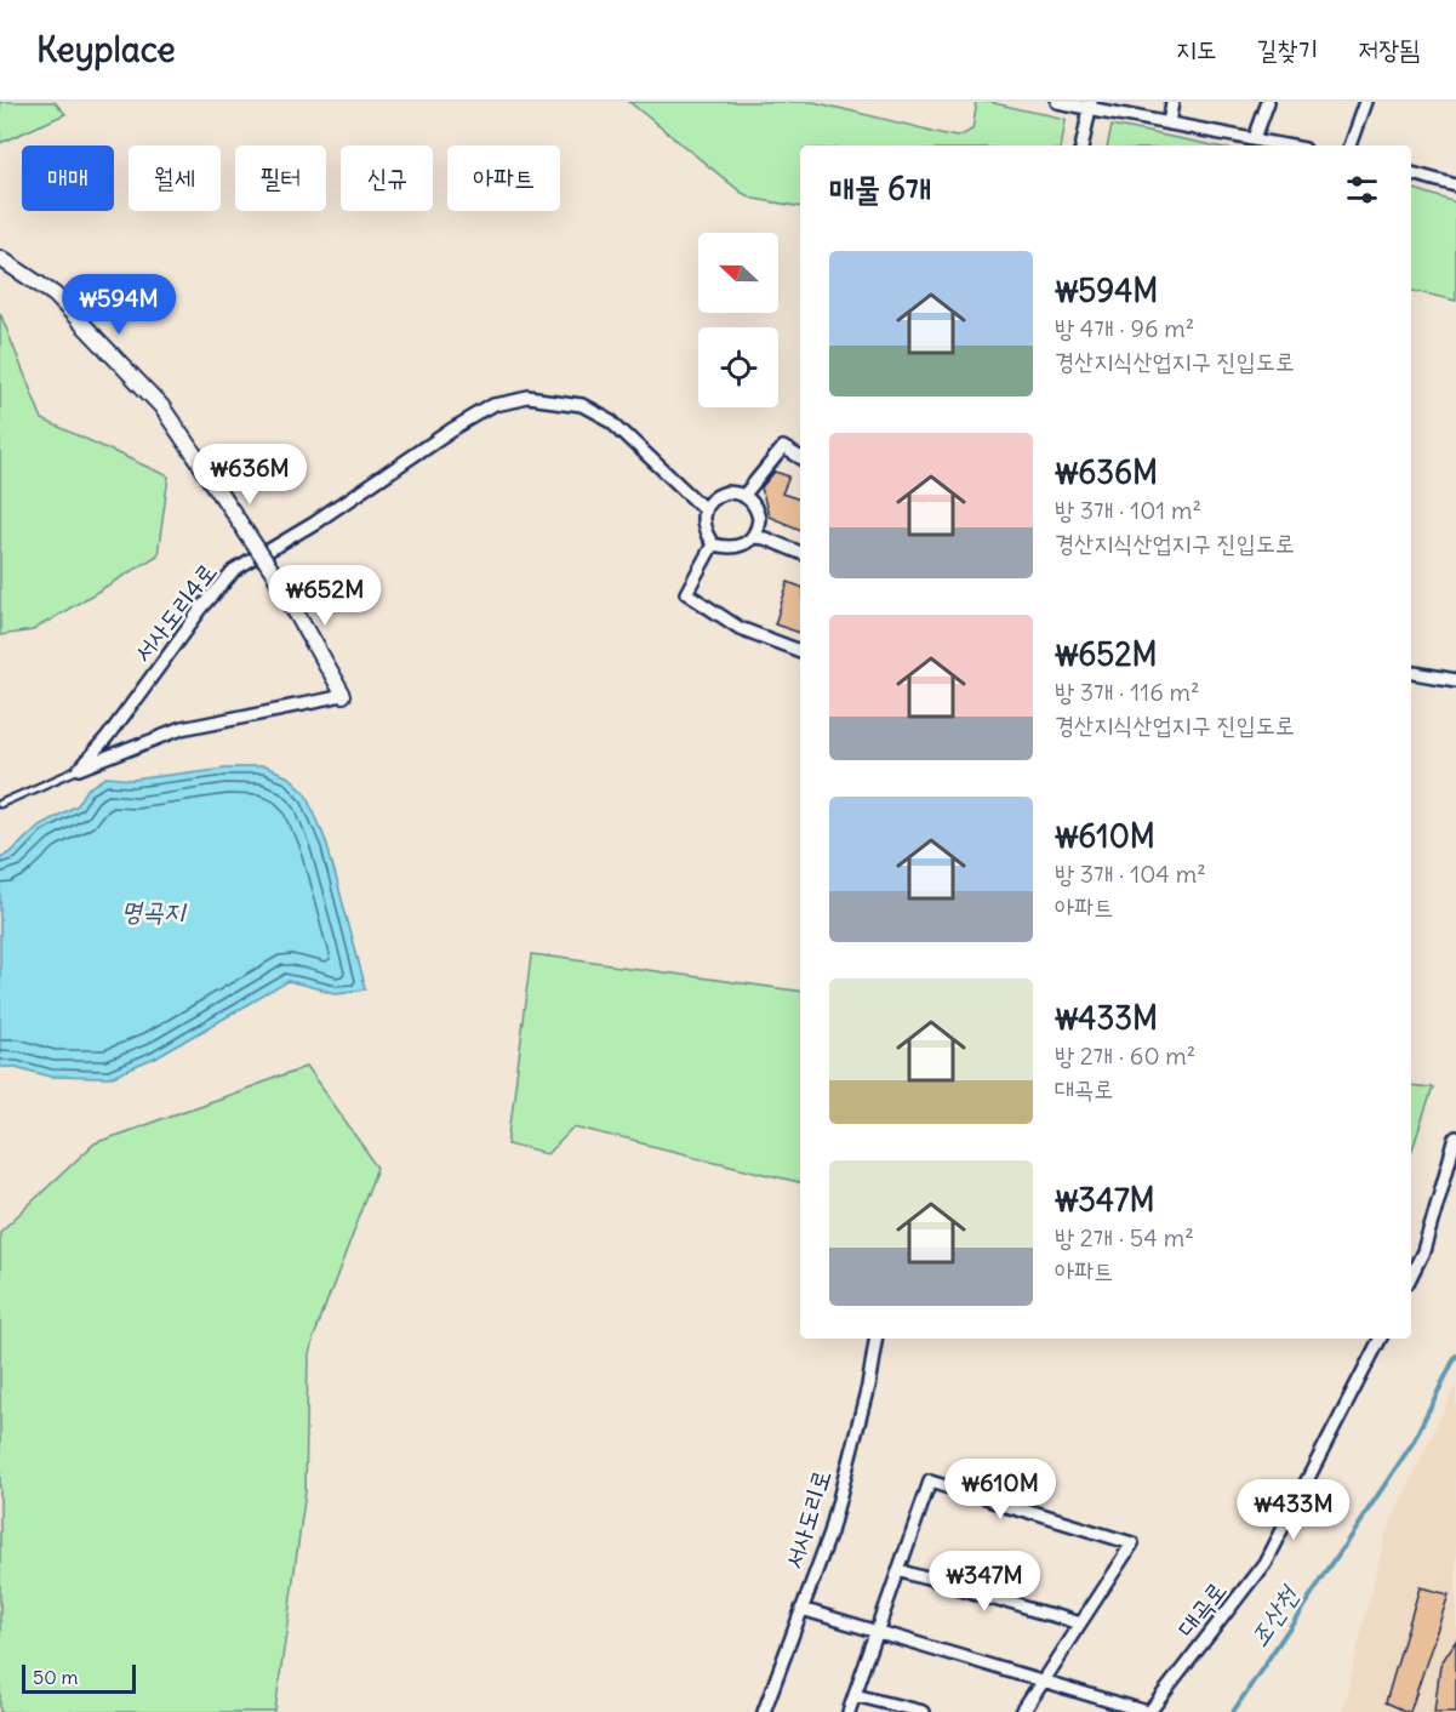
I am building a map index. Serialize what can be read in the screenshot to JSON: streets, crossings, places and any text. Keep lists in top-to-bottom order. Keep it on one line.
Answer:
{"streets":{"street":["서사도리4로","서사도리로","대곡로"]},"water":["명곡지","조산천"],"scale_bar":"50 m","north":"left","page":{"header":"Keyplace","nav":["지도","길찾기","저장됨"],"chip":["매매","월세","필터","신규","아파트"],"heading":"매물 6개","list":[{"name":"₩594M","note":"방 4개 · 96 m² · 경산지식산업지구 진입도로"},{"name":"₩636M","note":"방 3개 · 101 m² · 경산지식산업지구 진입도로"},{"name":"₩652M","note":"방 3개 · 116 m² · 경산지식산업지구 진입도로"},{"name":"₩610M","note":"방 3개 · 104 m² · 아파트"},{"name":"₩433M","note":"방 2개 · 60 m² · 대곡로"},{"name":"₩347M","note":"방 2개 · 54 m² · 아파트"}],"price":["₩594M","₩636M","₩652M","₩610M","₩433M","₩347M"],"scale":"50 m"}}
